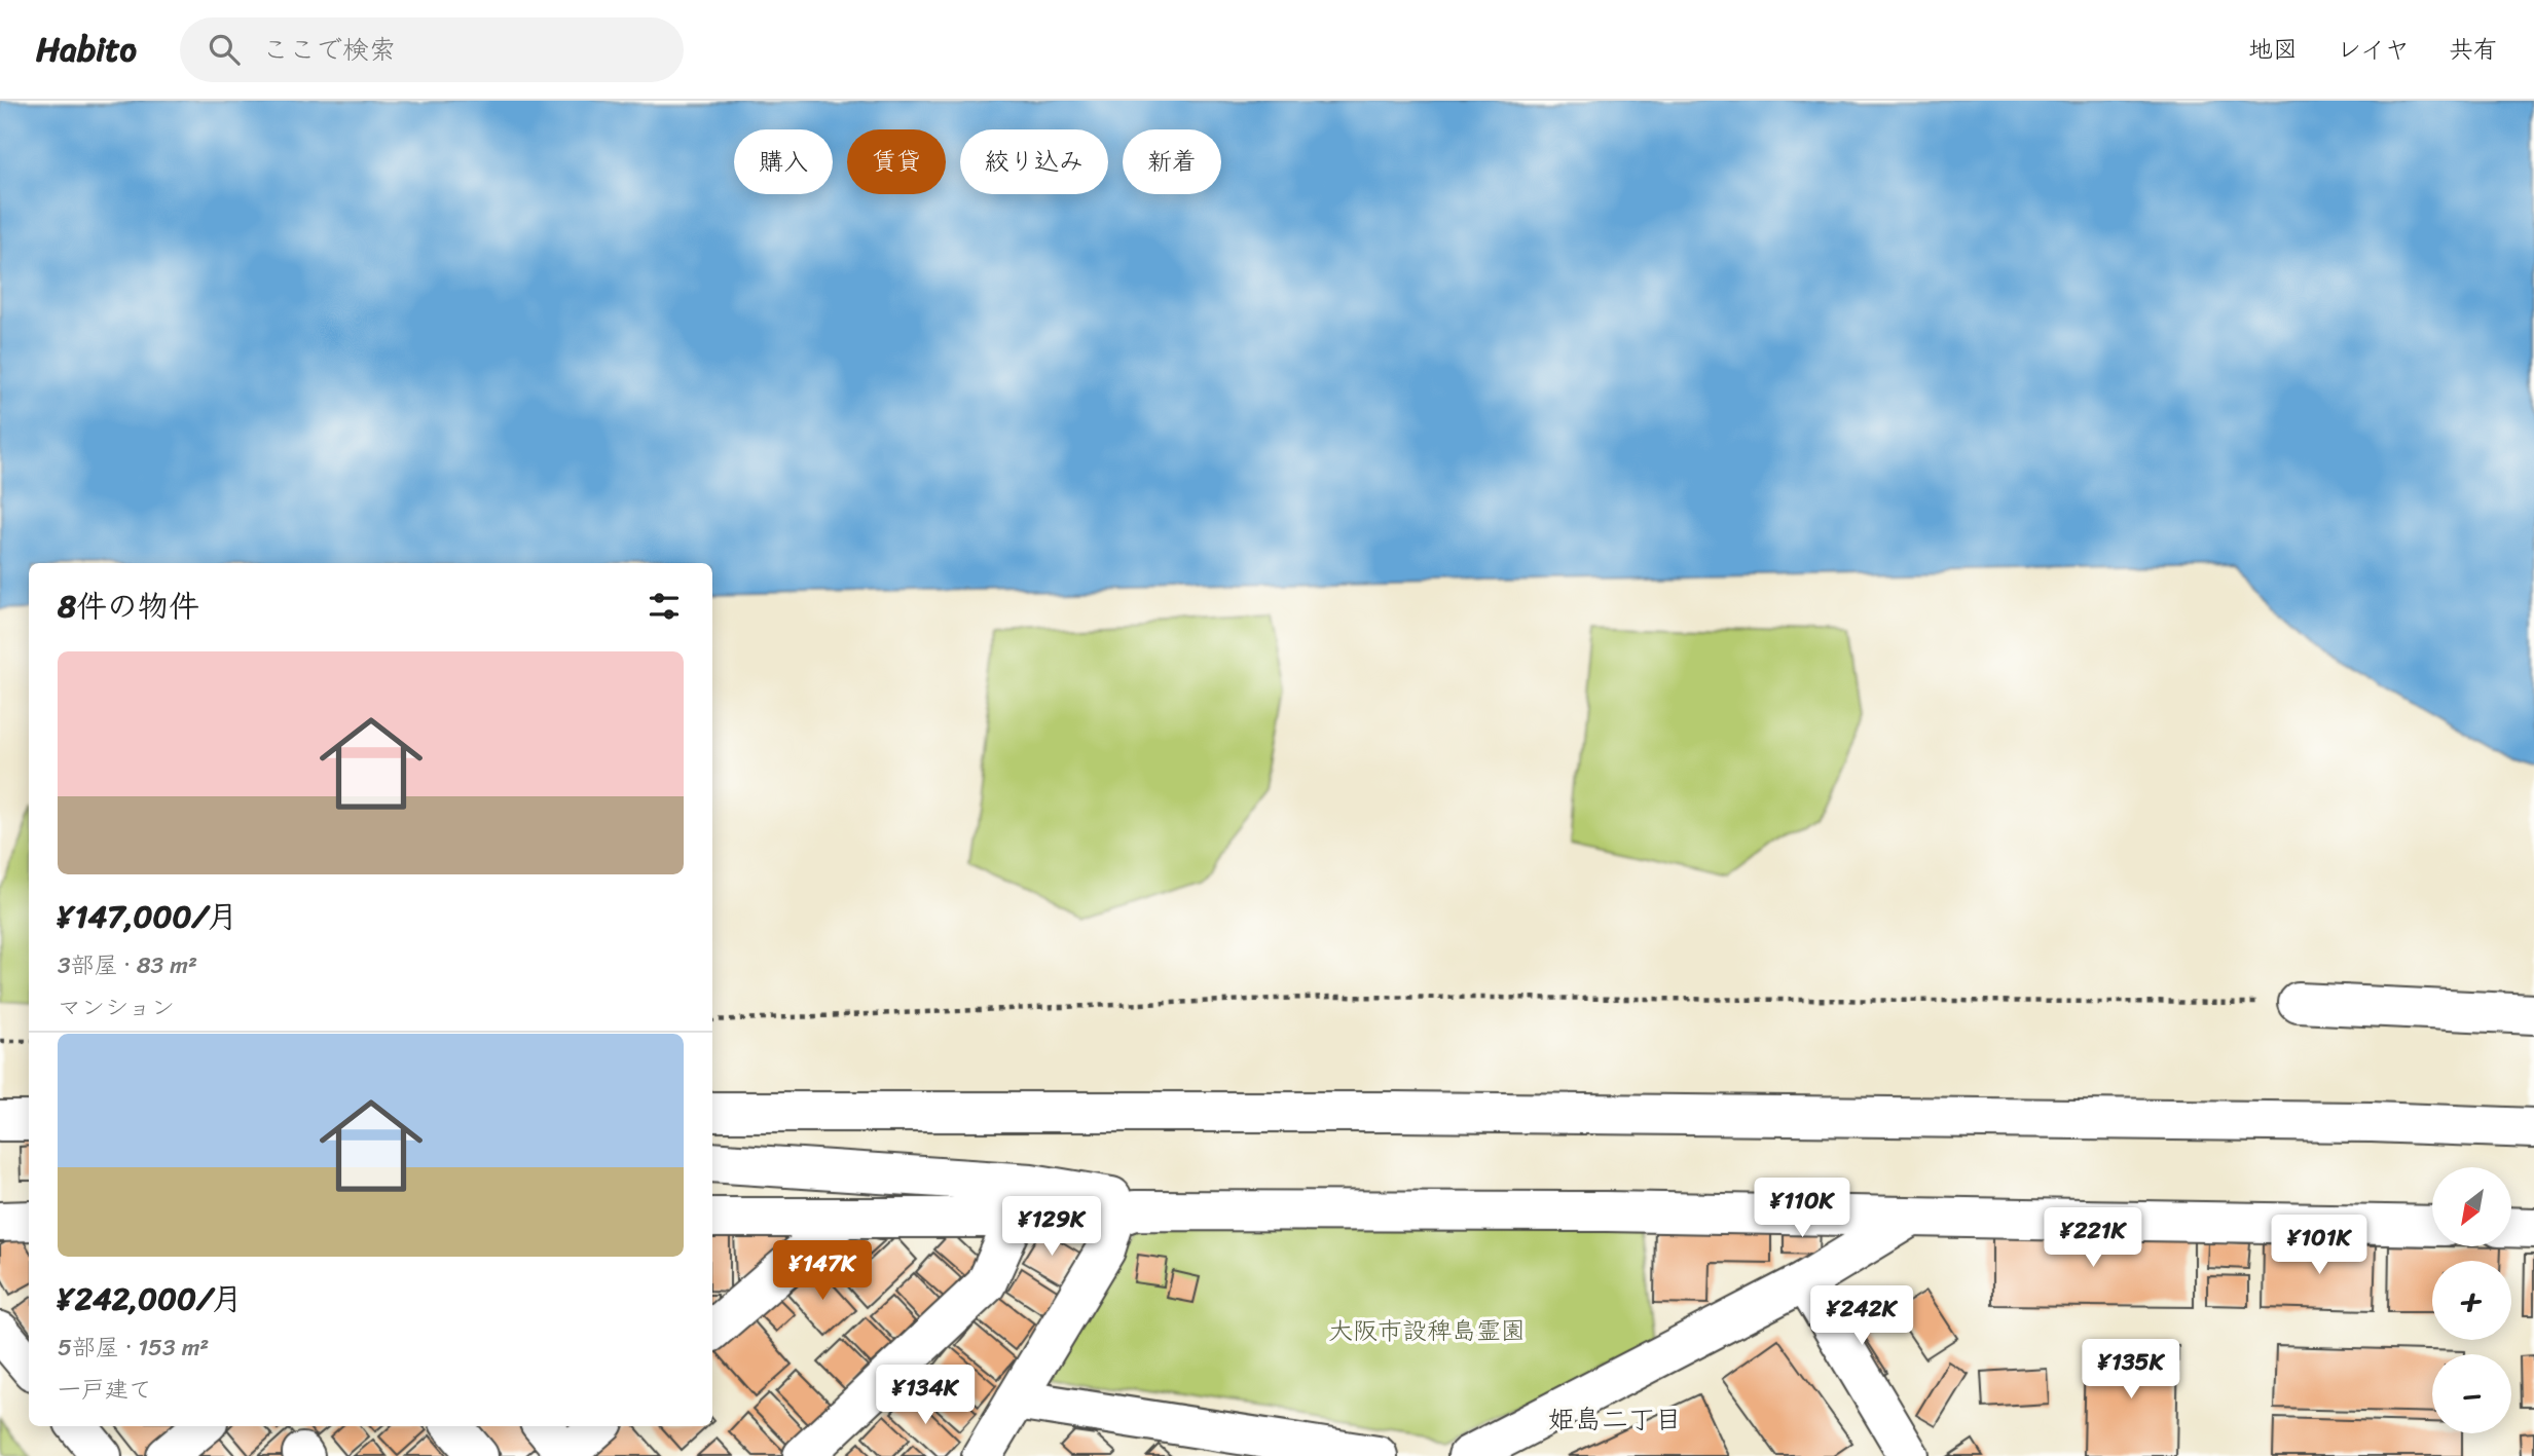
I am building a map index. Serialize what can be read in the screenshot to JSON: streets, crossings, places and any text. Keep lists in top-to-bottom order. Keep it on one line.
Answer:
{"districts":["姫島二丁目"],"parks":["大阪市設稗島霊園"],"north":"bottom left","page":{"header":"Habito","search":"ここで検索","nav":["地図","レイヤ","共有"],"chip":["購入","賃貸","絞り込み","新着"],"heading":"8件の物件","list":[{"name":"¥147,000/月","note":"3部屋 · 83 m² · マンション"},{"name":"¥242,000/月","note":"5部屋 · 153 m² · 一戸建て"}],"map_buttons":["+","−"],"price":["¥110K","¥129K","¥221K","¥101K","¥147K","¥242K","¥135K","¥134K"]}}
